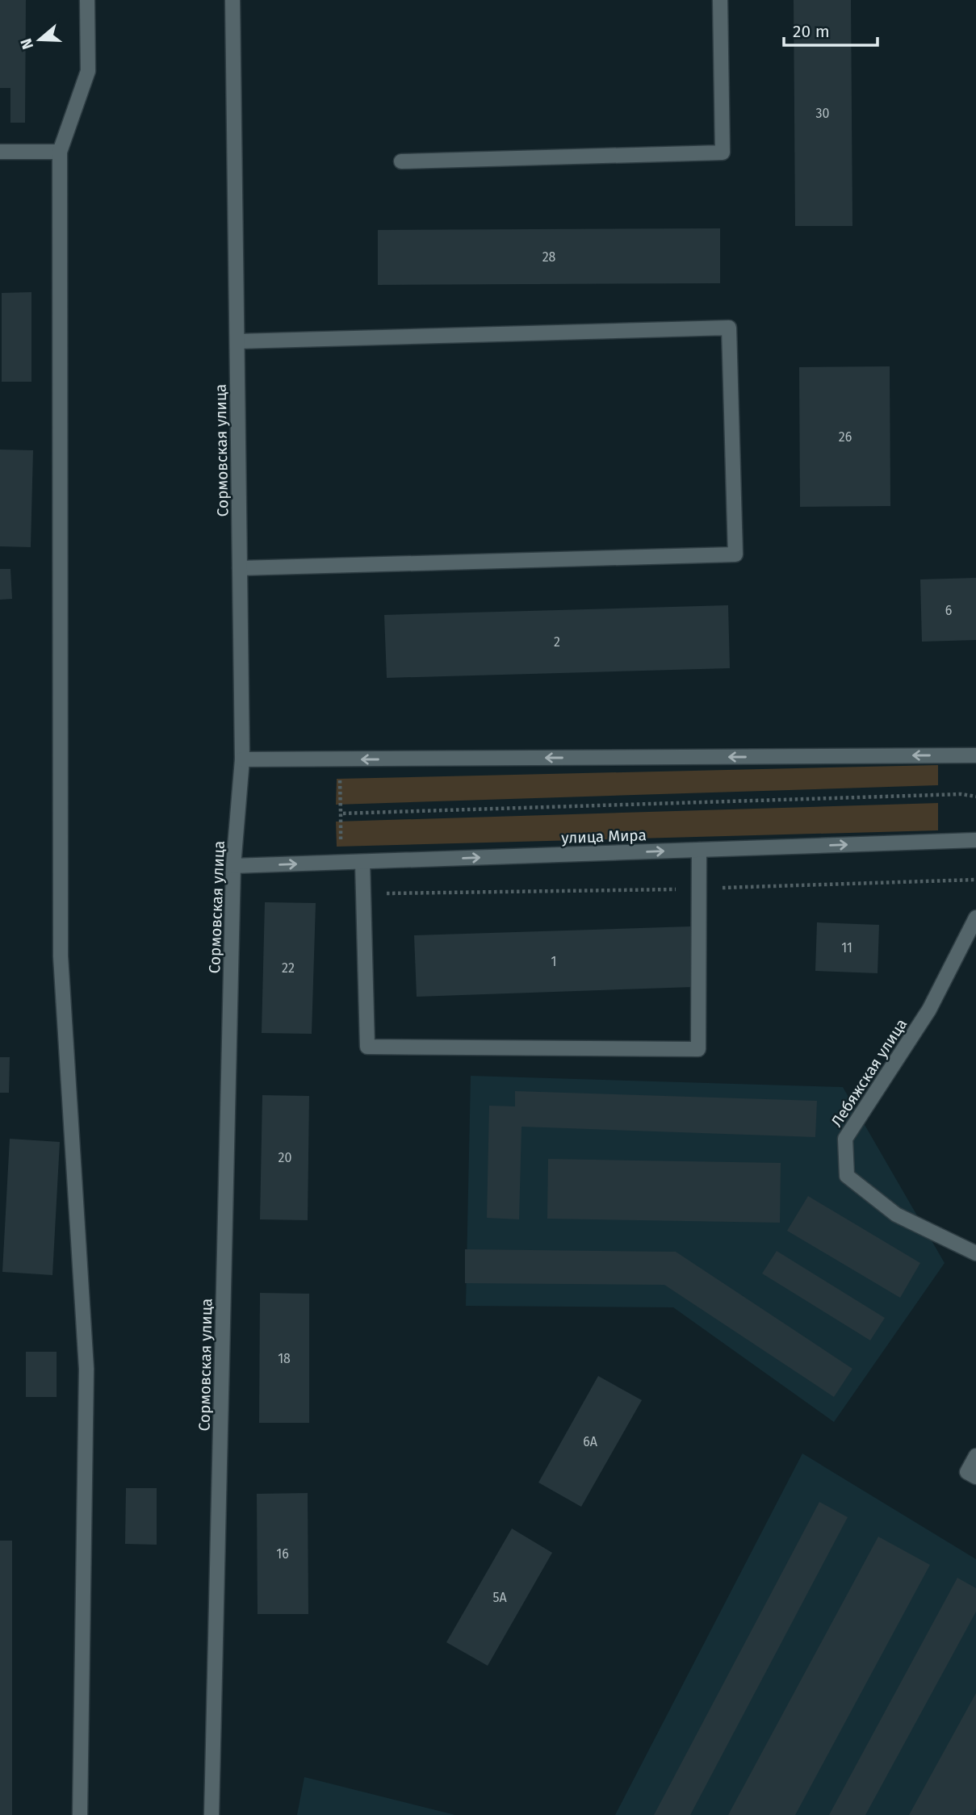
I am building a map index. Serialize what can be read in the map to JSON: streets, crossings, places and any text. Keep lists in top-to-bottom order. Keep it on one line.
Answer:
{"streets":{"street":["Сормовская улица","улица Мира","Лебяжская улица"]},"crossings":[["Сормовская улица","улица Мира"]],"house_numbers":["30","28","26","6","2","11","1","22","20","18","6А","16","5А"],"scale_bar":"20 m","north":"left"}
